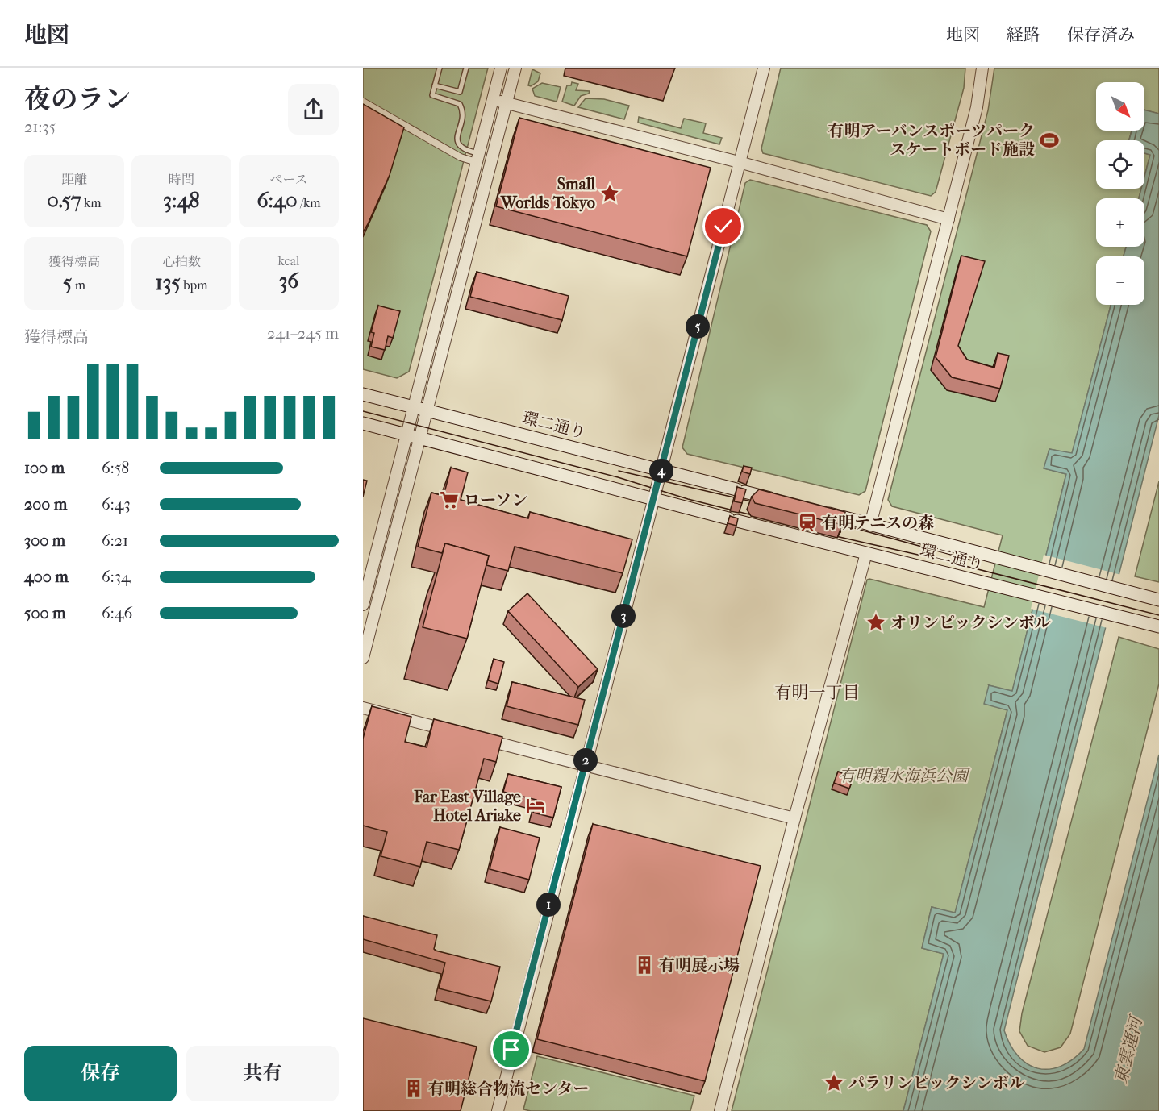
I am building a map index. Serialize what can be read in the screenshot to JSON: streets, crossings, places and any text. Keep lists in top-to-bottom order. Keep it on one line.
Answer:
{"streets":{"main road":["環二通り"]},"districts":["有明一丁目"],"water":["東雲運河"],"parks":["有明親水海浜公園"],"places":{"sports":["有明アーバンスポーツパーク スケートボード施設"],"place":["Small Worlds Tokyo","オリンピックシンボル","パラリンピックシンボル"],"supermarket":["ローソン"],"station":["有明テニスの森"],"hotel":["Far East Village Hotel Ariake"],"building":["有明展示場","有明総合物流センター"]},"north":"bottom right","page":{"header":"地図","nav":["地図","経路","保存済み"],"heading":["夜のラン","21:35"],"map_buttons":["+","−"],"stats":[["距離","0.57 km"],["時間","3:48"],["ペース","6:40 /km"],["獲得標高","5 m"],["心拍数","135 bpm"],["kcal","36"]],"chart":["獲得標高","241–245 m"],"pins":["5","4","3","2","1"],"list":[{"name":"100 m","note":"6:58"},{"name":"200 m","note":"6:43"},{"name":"300 m","note":"6:21"},{"name":"400 m","note":"6:34"},{"name":"500 m","note":"6:46"}],"buttons":["保存","共有"]}}
